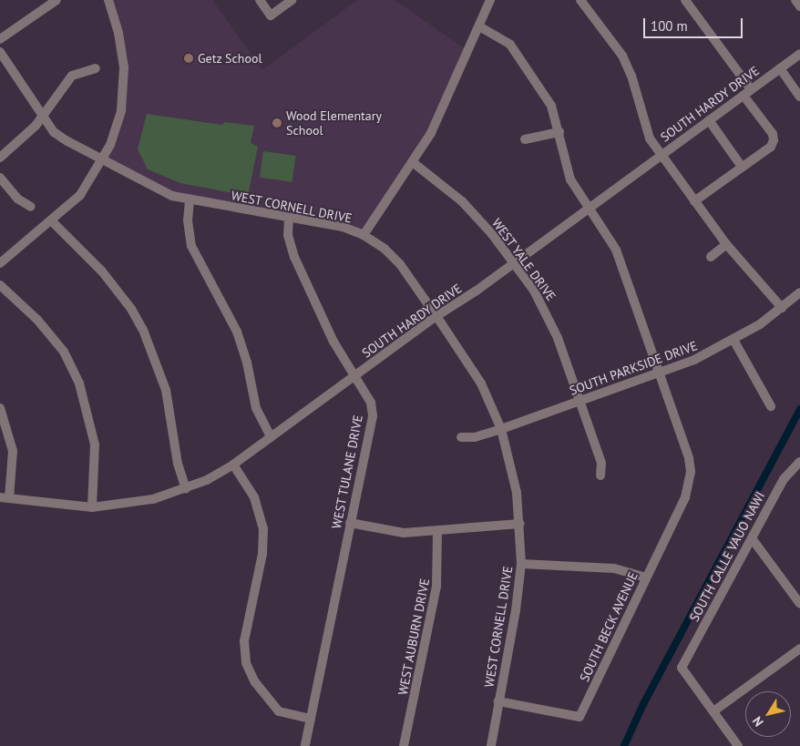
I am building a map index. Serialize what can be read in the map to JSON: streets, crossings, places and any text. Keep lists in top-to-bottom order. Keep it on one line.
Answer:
{"streets":{"street":["SOUTH HARDY DRIVE","WEST CORNELL DRIVE","WEST YALE DRIVE","SOUTH PARKSIDE DRIVE","WEST TULANE DRIVE","SOUTH CALLE VAUO NAWI","SOUTH BECK AVENUE","WEST AUBURN DRIVE"]},"crossings":[["SOUTH HARDY DRIVE","WEST CORNELL DRIVE"],["SOUTH HARDY DRIVE","WEST YALE DRIVE"],["SOUTH HARDY DRIVE","WEST TULANE DRIVE"],["WEST CORNELL DRIVE","SOUTH PARKSIDE DRIVE"],["WEST CORNELL DRIVE","WEST TULANE DRIVE"],["WEST CORNELL DRIVE","SOUTH BECK AVENUE"],["WEST YALE DRIVE","SOUTH PARKSIDE DRIVE"],["SOUTH PARKSIDE DRIVE","SOUTH BECK AVENUE"]],"places":["Getz School","Wood Elementary School"],"scale_bar":"100 m","north":"bottom left"}
